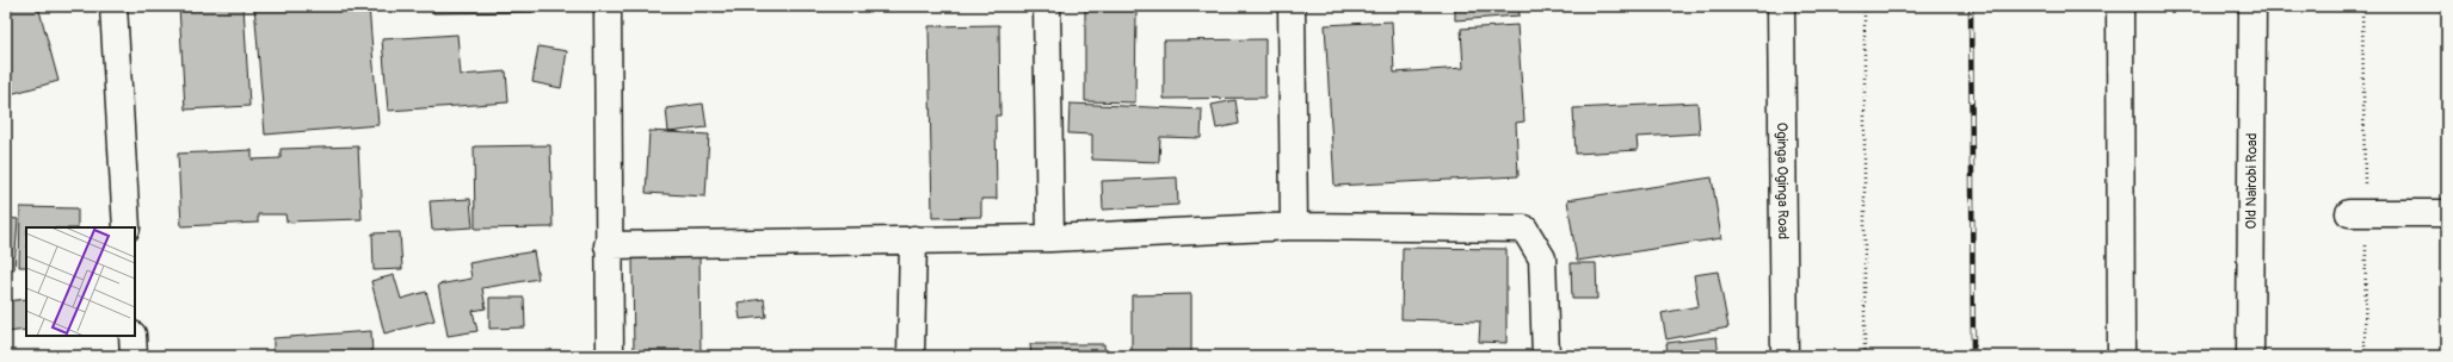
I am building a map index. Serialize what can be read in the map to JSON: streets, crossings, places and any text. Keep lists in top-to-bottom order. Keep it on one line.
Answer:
{"streets":{"main road":["Oginga Oginga Road","Old Nairobi Road"]}}
